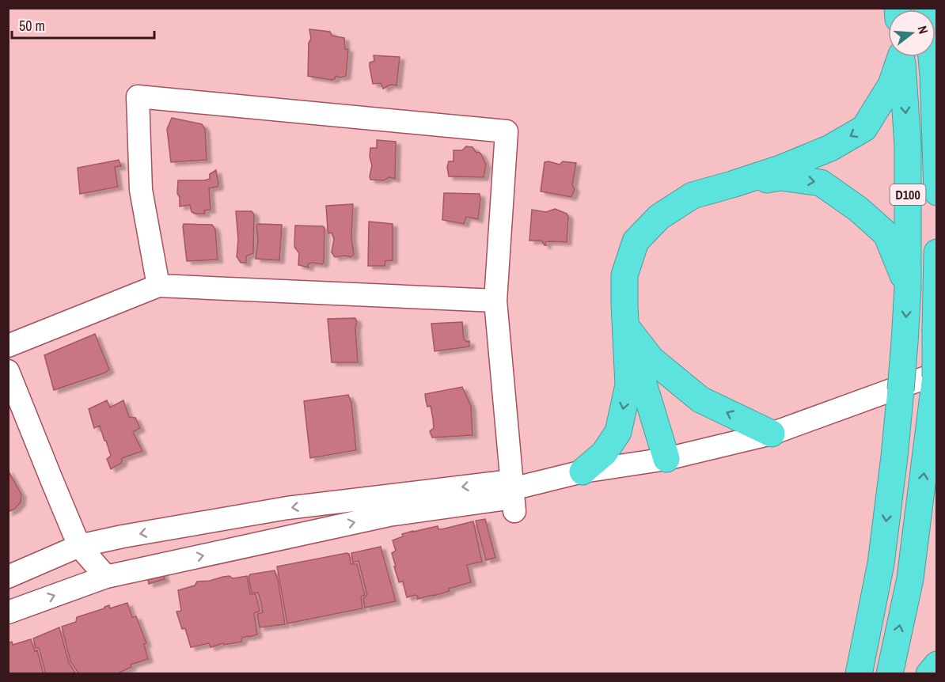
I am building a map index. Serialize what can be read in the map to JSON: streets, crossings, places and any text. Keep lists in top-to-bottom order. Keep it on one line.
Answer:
{"streets":{"highway":["D100"]},"scale_bar":"50 m","north":"right"}
